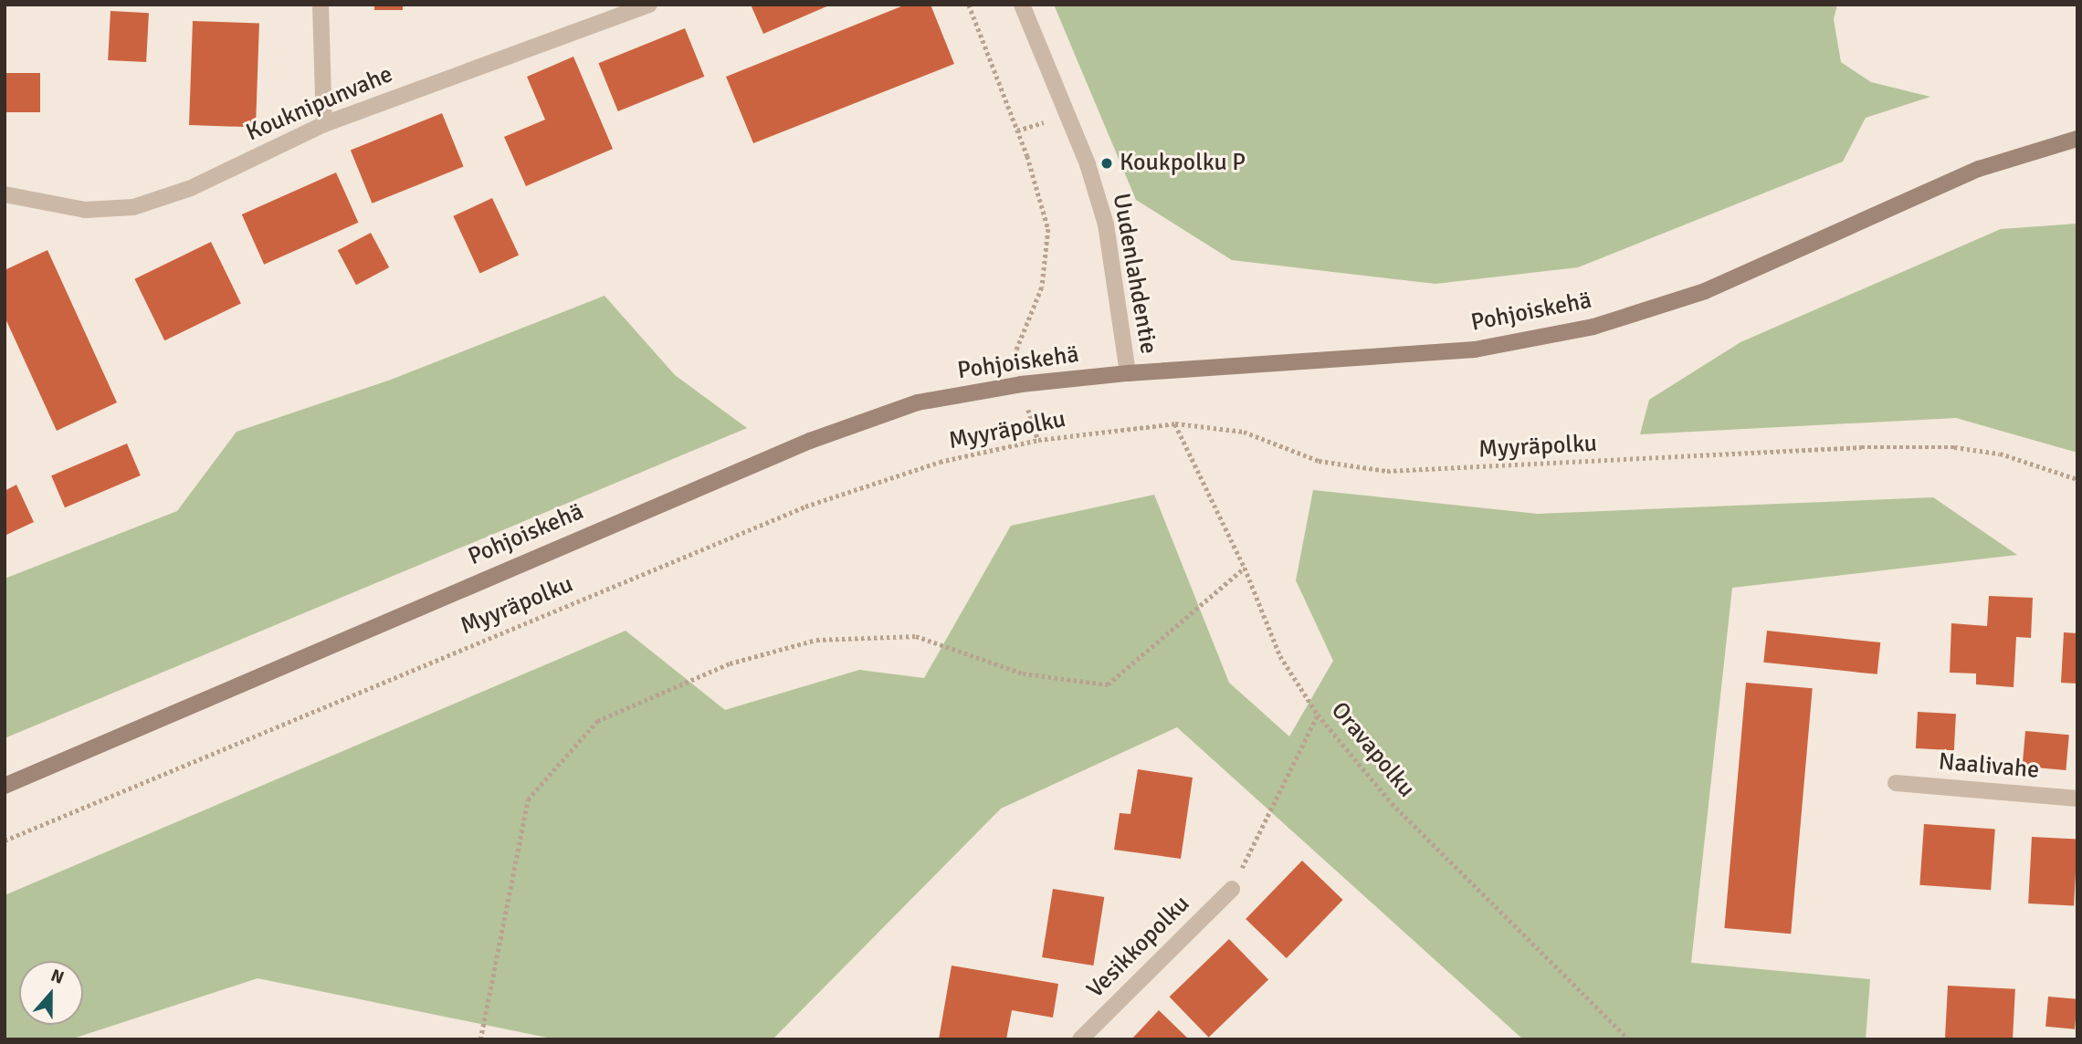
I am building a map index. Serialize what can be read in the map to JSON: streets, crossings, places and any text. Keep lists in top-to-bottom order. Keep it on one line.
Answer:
{"streets":{"main road":["Pohjoiskehä"],"street":["Kouknipunvahe","Uudenlahdentie","Naalivahe","Vesikkopolku"],"path":["Myyräpolku","Oravapolku"]},"crossings":[["Uudenlahdentie","Pohjoiskehä"],["Myyräpolku","Oravapolku"]],"places":["Koukpolku P"],"north":"top"}
